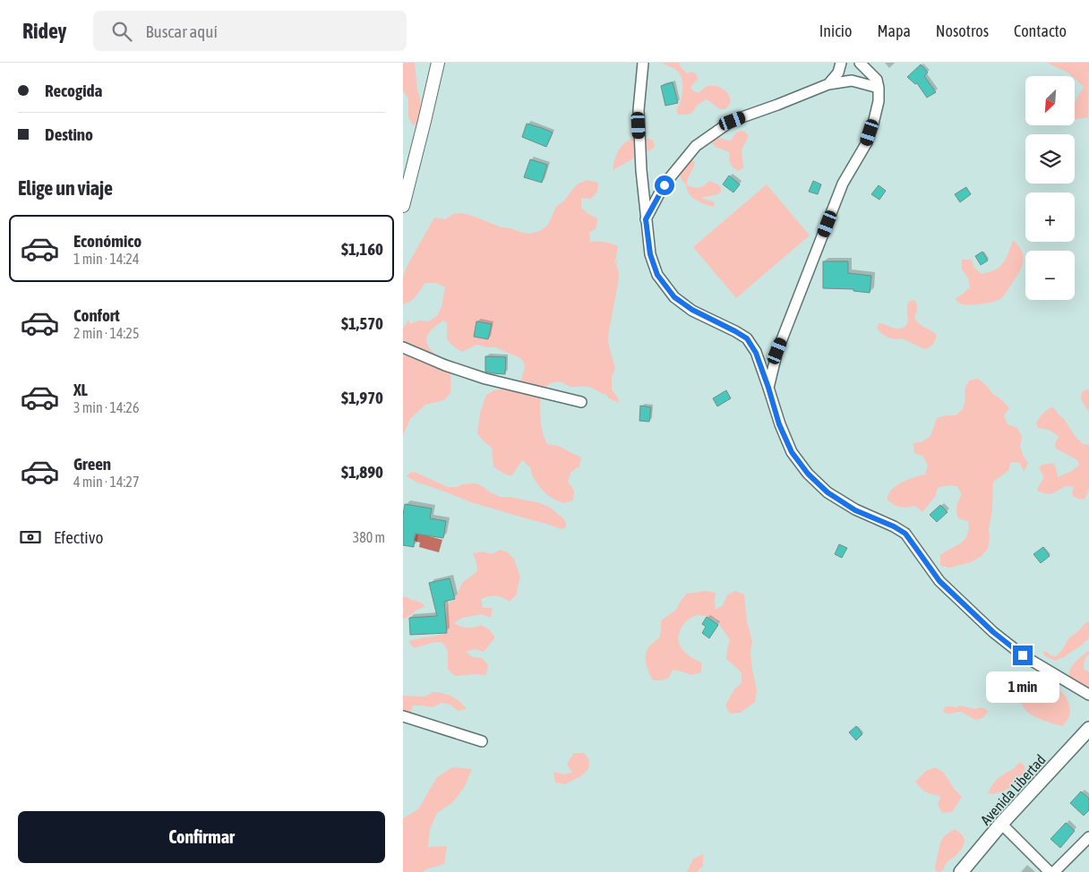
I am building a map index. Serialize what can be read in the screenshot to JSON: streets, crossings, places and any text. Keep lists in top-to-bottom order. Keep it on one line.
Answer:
{"streets":{"main road":["Avenida Libertad"]},"north":"bottom left","page":{"header":"Ridey","search":"Buscar aquí","nav":["Inicio","Mapa","Nosotros","Contacto"],"banner":["Recogida","Destino"],"map_buttons":["+","−"],"heading":"Elige un viaje","list":[{"name":"Económico","note":"1 min · 14:24","value":"$1,160"},{"name":"Confort","note":"2 min · 14:25","value":"$1,570"},{"name":"XL","note":"3 min · 14:26","value":"$1,970"},{"name":"Green","note":"4 min · 14:27","value":"$1,890"}],"pay":["Efectivo","380 m"],"bubble":"1 min","buttons":"Confirmar"}}
